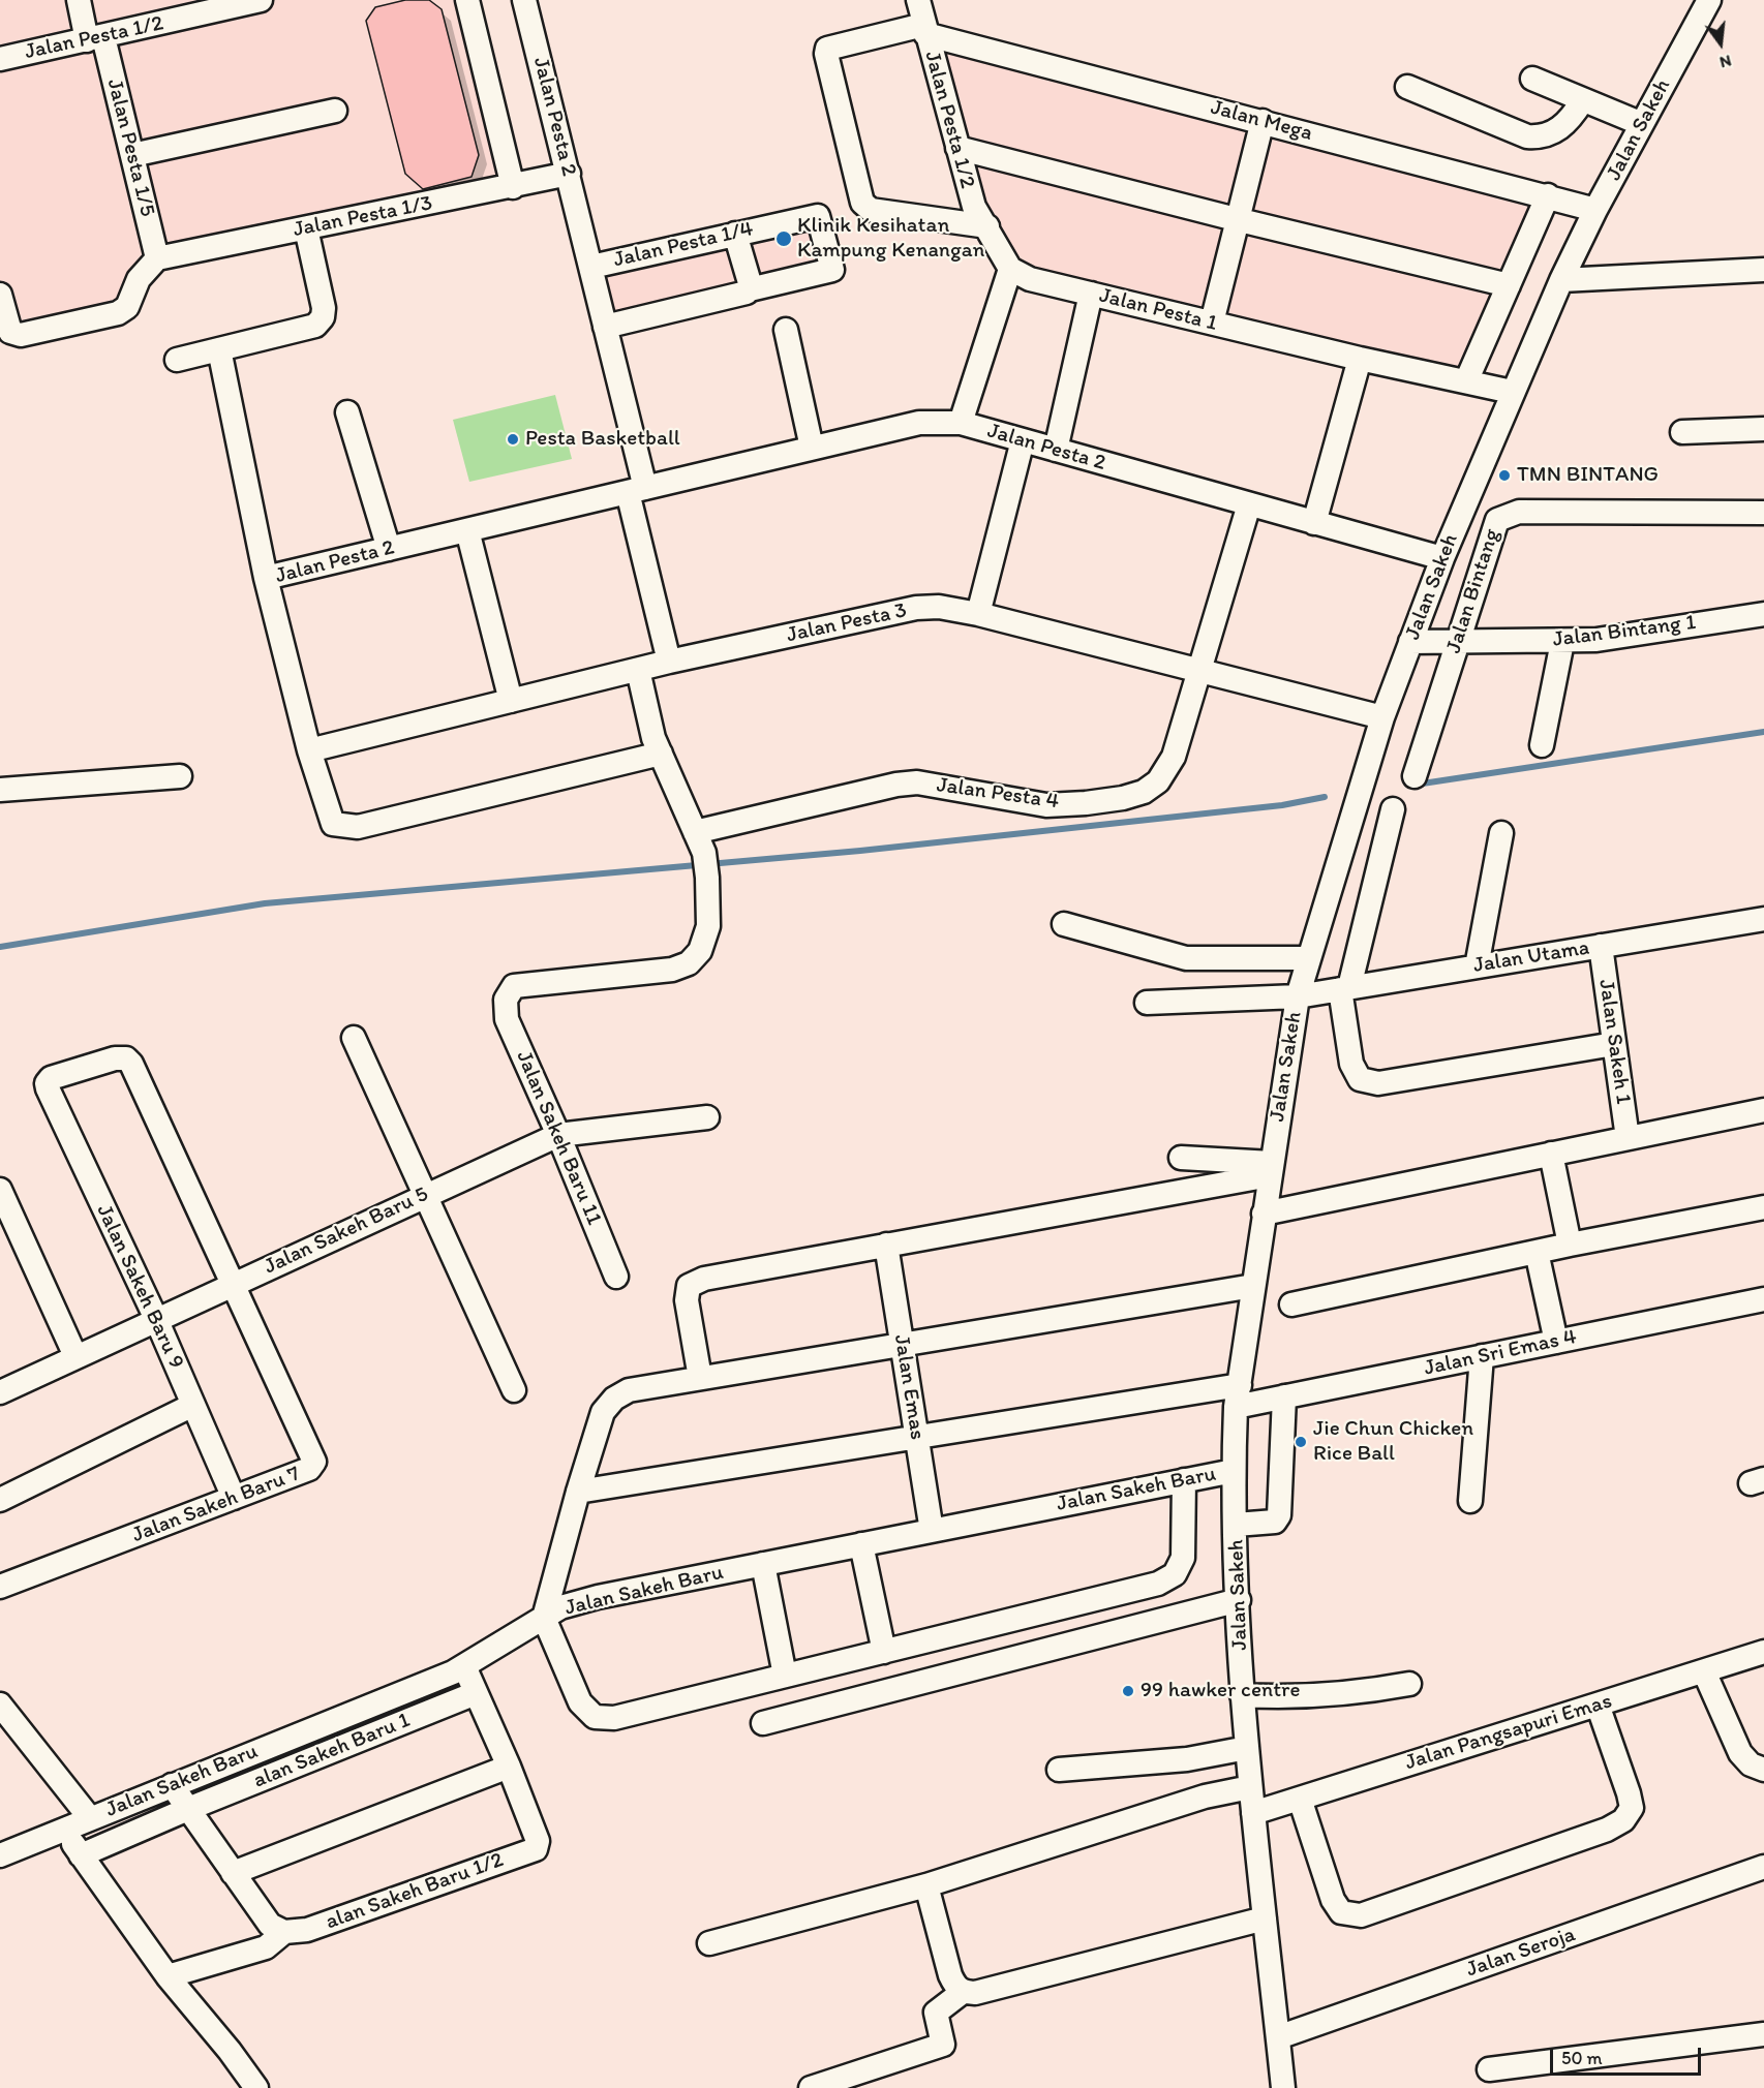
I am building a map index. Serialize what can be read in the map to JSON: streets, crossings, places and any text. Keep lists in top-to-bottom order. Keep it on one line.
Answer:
{"streets":{"street":["Jalan Pesta 1/2","Jalan Pesta 2","Jalan Mega","Jalan Sakeh","Jalan Pesta 1/5","Jalan Pesta 1/3","Jalan Pesta 1/4","Jalan Pesta 1","Jalan Bintang","Jalan Pesta 3","Jalan Bintang 1","Jalan Pesta 4","Jalan Utama","Jalan Sakeh 1","Jalan Sakeh Baru 11","Jalan Sakeh Baru 5","Jalan Sakeh Baru 9","Jalan Sri Emas 4","Jalan Emas","Jalan Sakeh Baru","Jalan Sakeh Baru 7","Jalan Pangsapuri Emas","alan Sakeh Baru 1","alan Sakeh Baru 1/2","Jalan Seroja"]},"crossings":[["Jalan Pesta 1/2","Jalan Mega"],["Jalan Pesta 1/2","Jalan Pesta 1/5"],["Jalan Pesta 1/2","Jalan Pesta 1"],["Jalan Pesta 2","Jalan Sakeh"],["Jalan Pesta 2","Jalan Pesta 1/3"],["Jalan Pesta 2","Jalan Pesta 1/4"],["Jalan Pesta 2","Jalan Pesta 3"],["Jalan Pesta 2","Jalan Pesta 4"],["Jalan Mega","Jalan Sakeh"],["Jalan Sakeh","Jalan Pesta 1"],["Jalan Sakeh","Jalan Pesta 3"],["Jalan Sakeh","Jalan Bintang 1"],["Jalan Sakeh","Jalan Utama"],["Jalan Sakeh","Jalan Sri Emas 4"],["Jalan Sakeh","Jalan Sakeh Baru"],["Jalan Sakeh","Jalan Pangsapuri Emas"],["Jalan Sakeh","Jalan Seroja"],["Jalan Pesta 1/5","Jalan Pesta 1/3"],["Jalan Bintang","Jalan Bintang 1"],["Jalan Pesta 3","Jalan Pesta 4"],["Jalan Pesta 4","Jalan Sakeh Baru 11"],["Jalan Utama","Jalan Sakeh 1"],["Jalan Sakeh Baru 11","Jalan Sakeh Baru 5"],["Jalan Sakeh Baru 5","Jalan Sakeh Baru 9"],["Jalan Sakeh Baru 5","Jalan Sakeh Baru 7"],["Jalan Sakeh Baru 9","Jalan Sakeh Baru 7"],["Jalan Sri Emas 4","Jalan Emas"],["Jalan Emas","Jalan Sakeh Baru"]],"places":["Klinik Kesihatan Kampung Kenangan","Pesta Basketball","TMN BINTANG","Jie Chun Chicken Rice Ball","99 hawker centre"],"scale_bar":"50 m","north":"bottom"}
